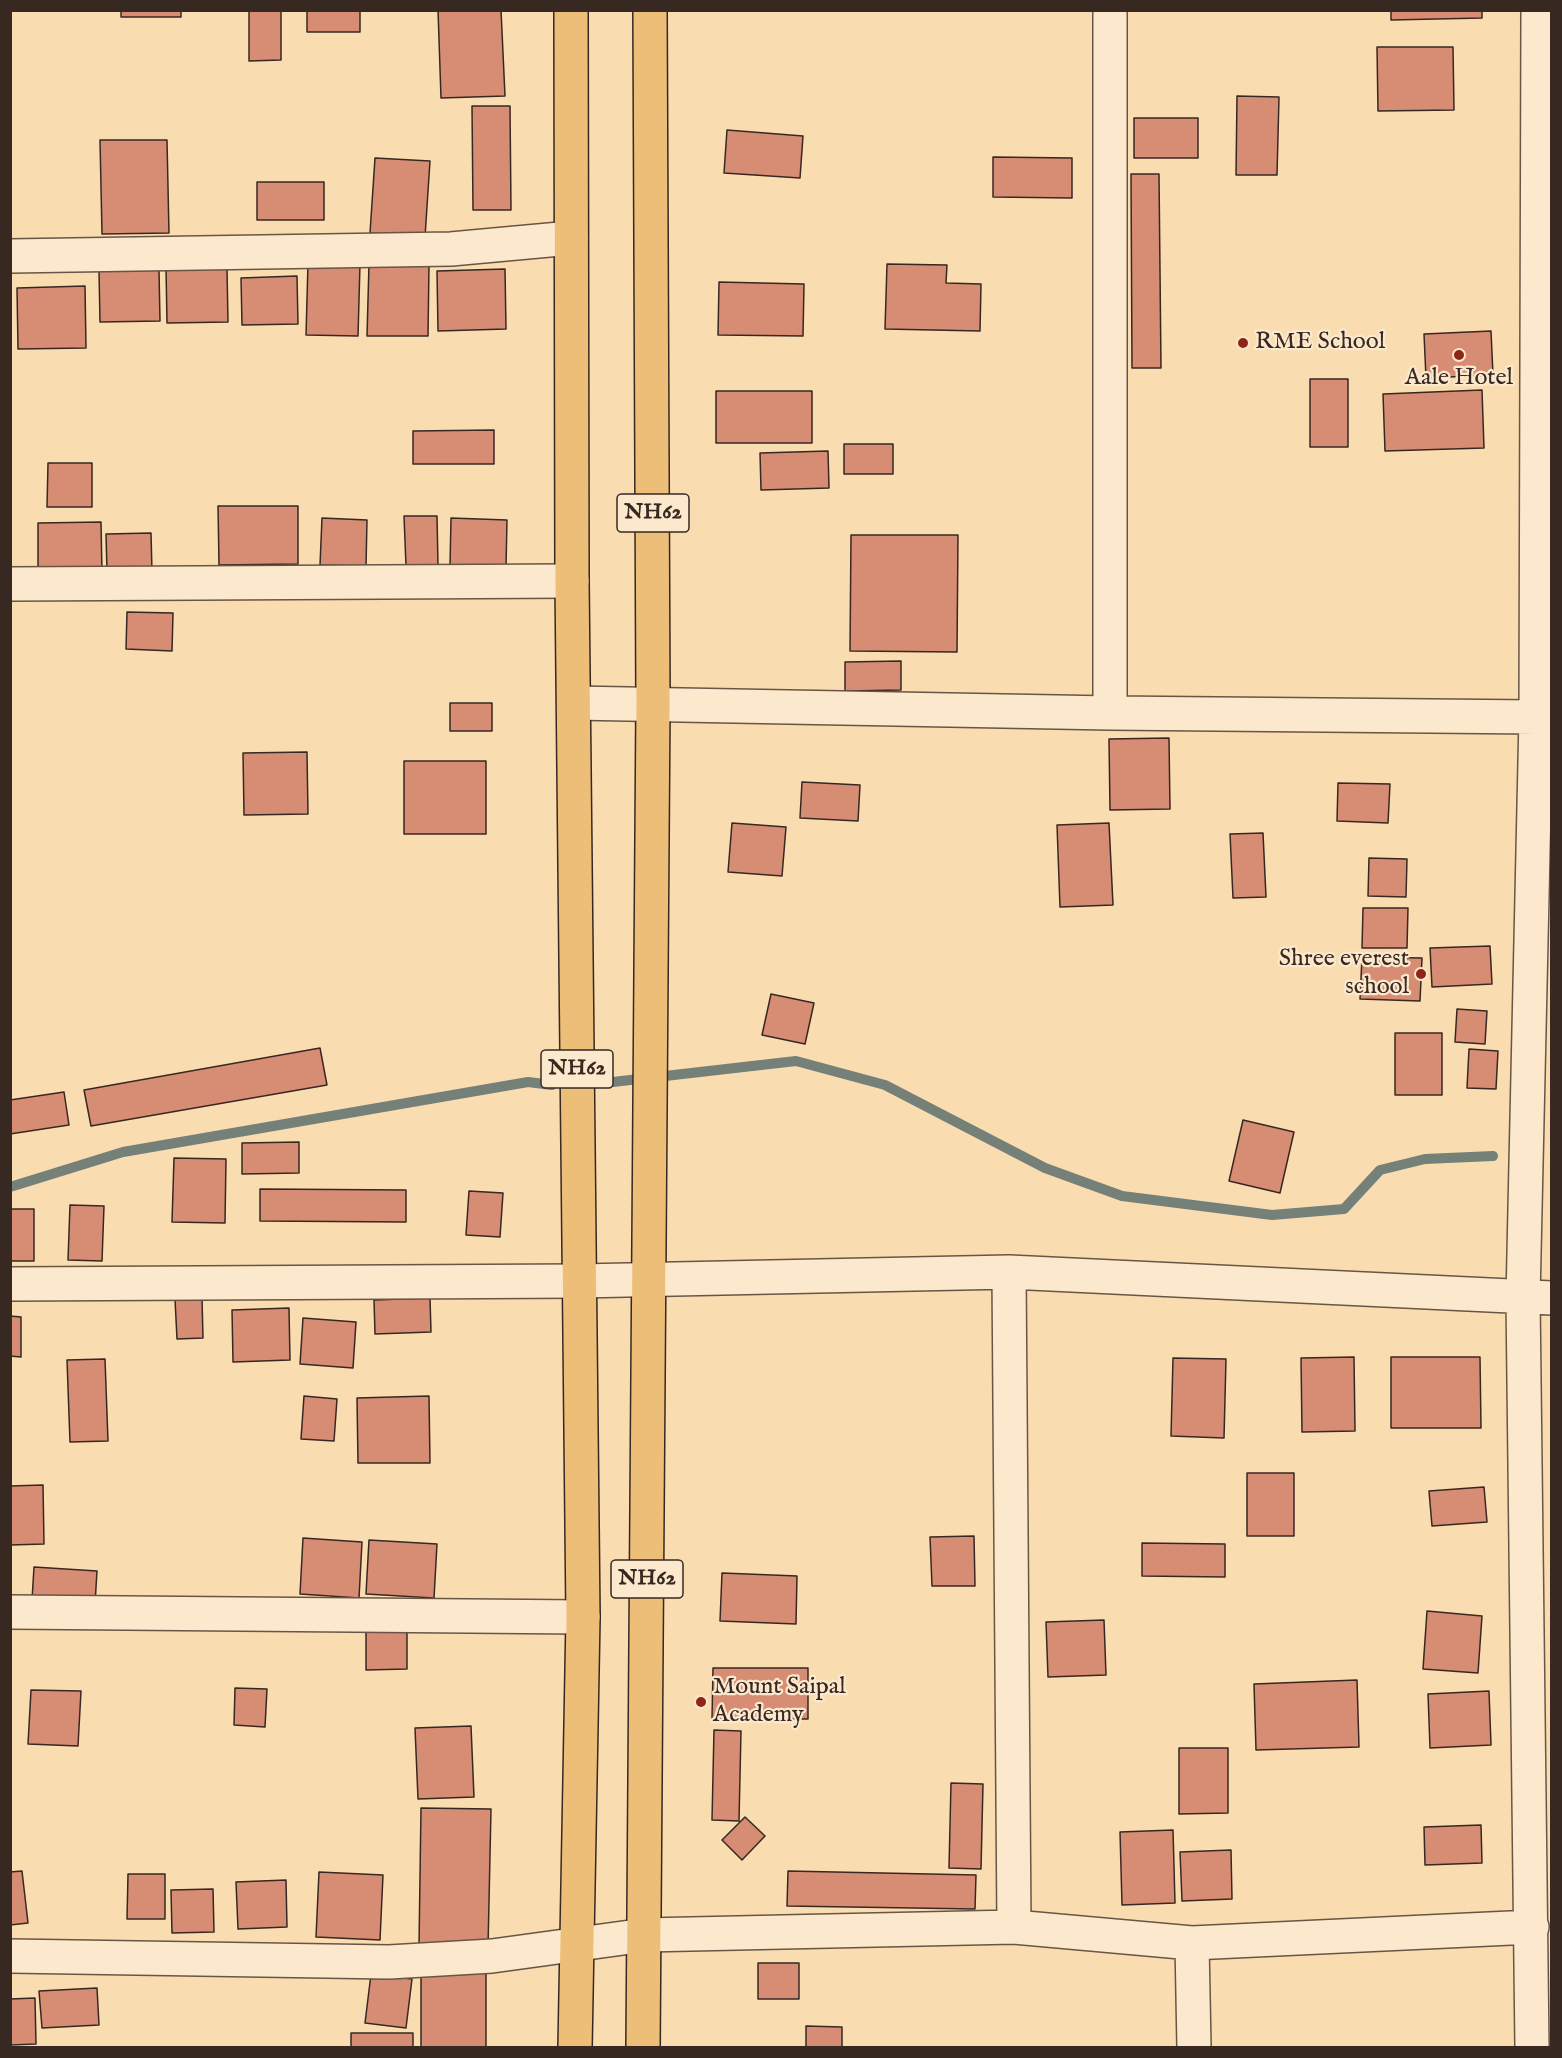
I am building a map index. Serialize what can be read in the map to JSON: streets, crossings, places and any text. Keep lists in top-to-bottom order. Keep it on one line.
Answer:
{"streets":{"main road":["NH62"]},"places":["RME School","Aale Hotel","Shree everest school","Mount Saipal Academy"]}
